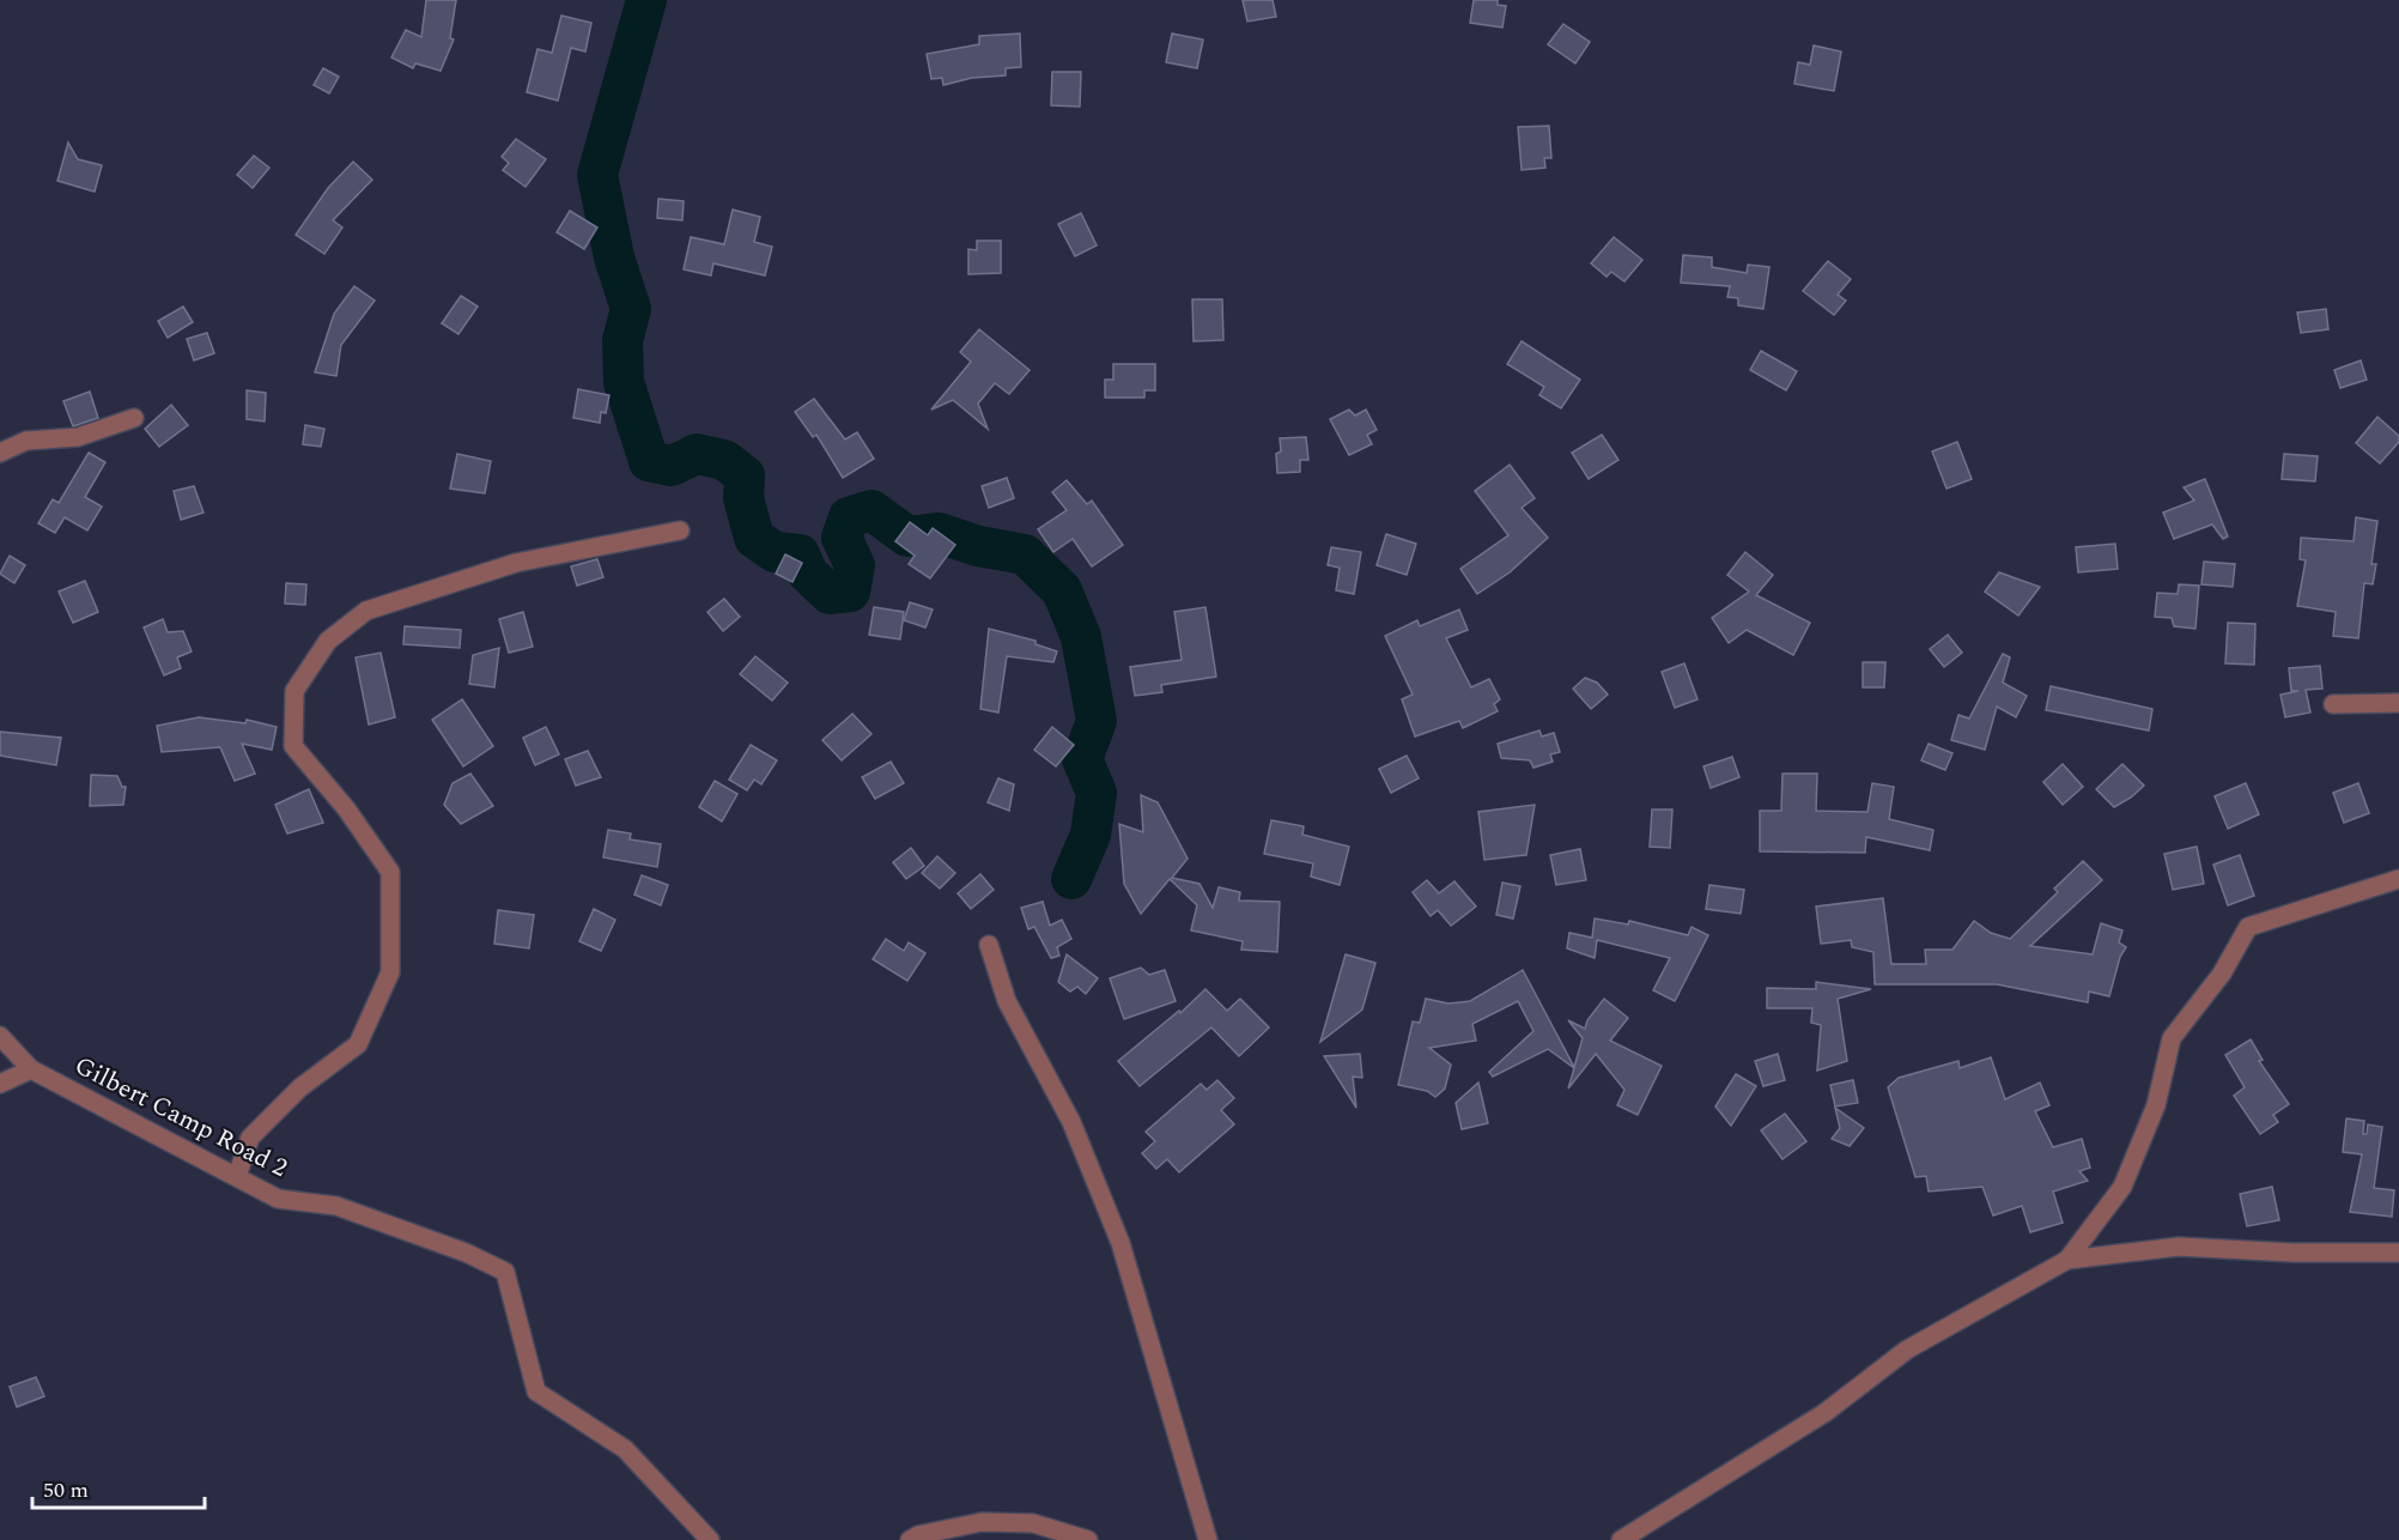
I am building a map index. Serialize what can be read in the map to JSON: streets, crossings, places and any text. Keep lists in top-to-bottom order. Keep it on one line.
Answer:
{"streets":{"street":["Gilbert Camp Road 2"]},"scale_bar":"50 m"}
